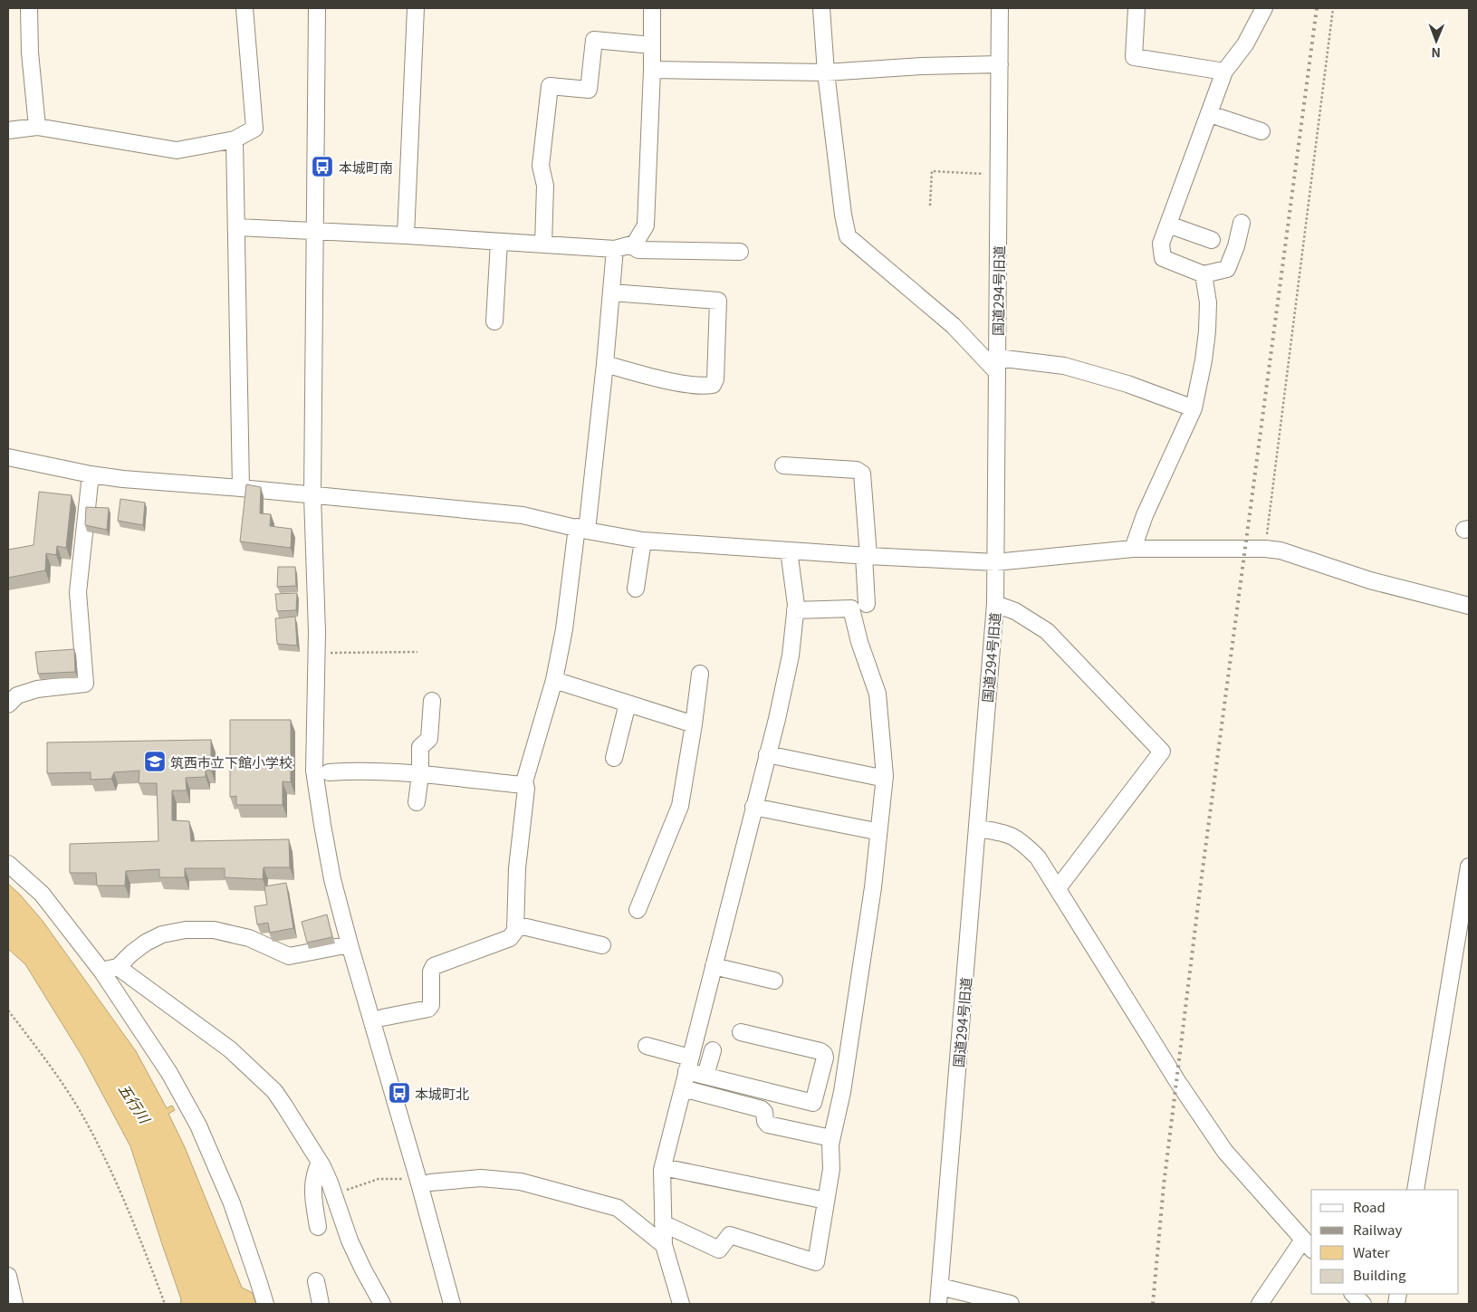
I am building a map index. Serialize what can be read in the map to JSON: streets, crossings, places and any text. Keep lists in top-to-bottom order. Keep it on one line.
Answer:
{"streets":{"street":["国道294号旧道"]},"water":["五行川"],"places":{"bus stop":["本城町南","本城町北"],"school or university":["筑西市立下館小学校"]},"legend":["Road","Railway","Water","Building"],"north":"bottom"}
